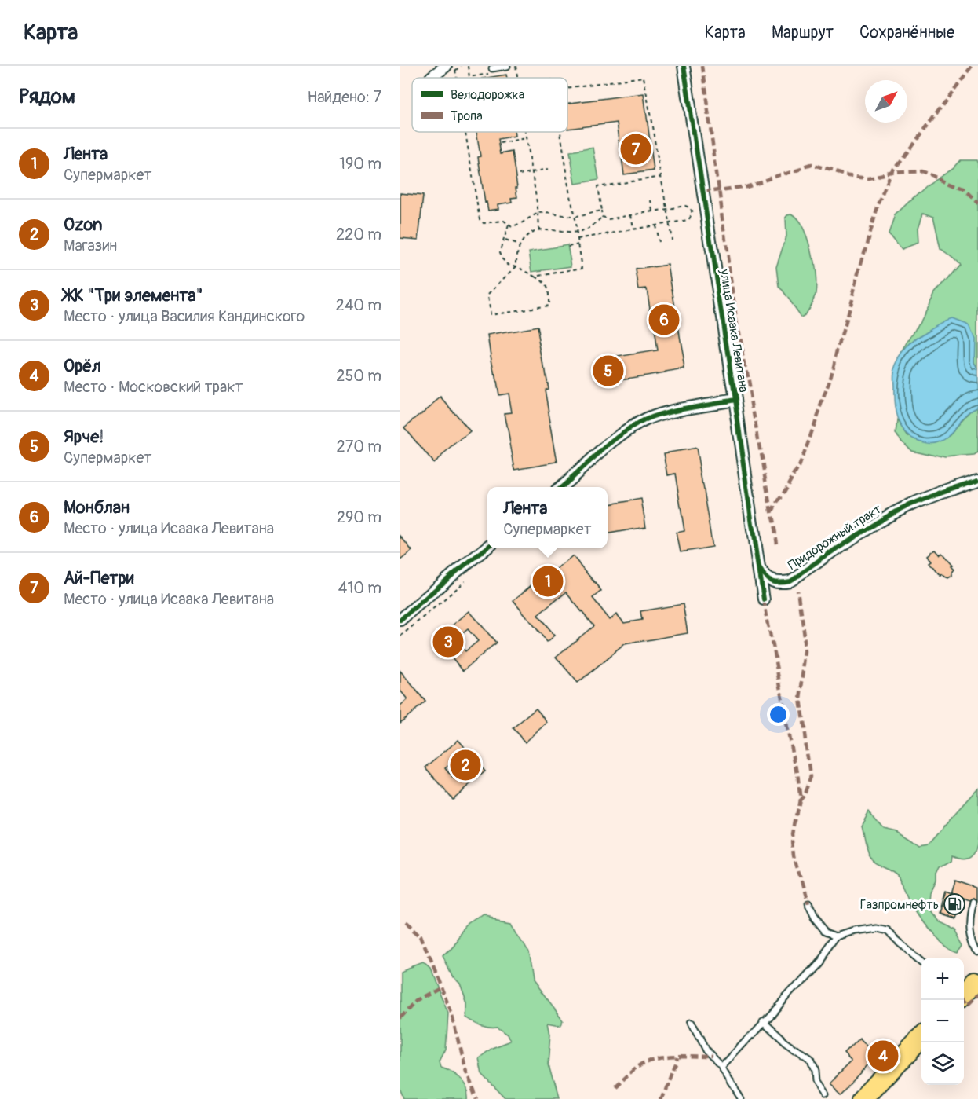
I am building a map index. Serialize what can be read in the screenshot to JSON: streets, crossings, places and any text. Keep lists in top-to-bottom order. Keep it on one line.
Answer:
{"streets":{"street":["улица Исаака Левитана","Придорожный тракт"]},"crossings":[["улица Исаака Левитана","Придорожный тракт"]],"places":{"fuel station":["Газпромнефть"]},"legend":["Велодорожка","Тропа"],"north":"top right","page":{"header":"Карта","nav":["Карта","Маршрут","Сохранённые"],"heading":["Рядом","Найдено: 7"],"list":[{"mark":"1","name":"Лента","note":"Супермаркет","value":"190 m"},{"mark":"2","name":"Ozon","note":"Магазин","value":"220 m"},{"mark":"3","name":"ЖК \"Три элемента\"","note":"Место · улица Василия Кандинского","value":"240 m"},{"mark":"4","name":"Орёл","note":"Место · Московский тракт","value":"250 m"},{"mark":"5","name":"Ярче!","note":"Супермаркет","value":"270 m"},{"mark":"6","name":"Монблан","note":"Место · улица Исаака Левитана","value":"290 m"},{"mark":"7","name":"Ай-Петри","note":"Место · улица Исаака Левитана","value":"410 m"}],"pins":["7","6","5","1","3","2","4"],"popup":["Лента","Супермаркет"],"map_buttons":["+","−"]}}
